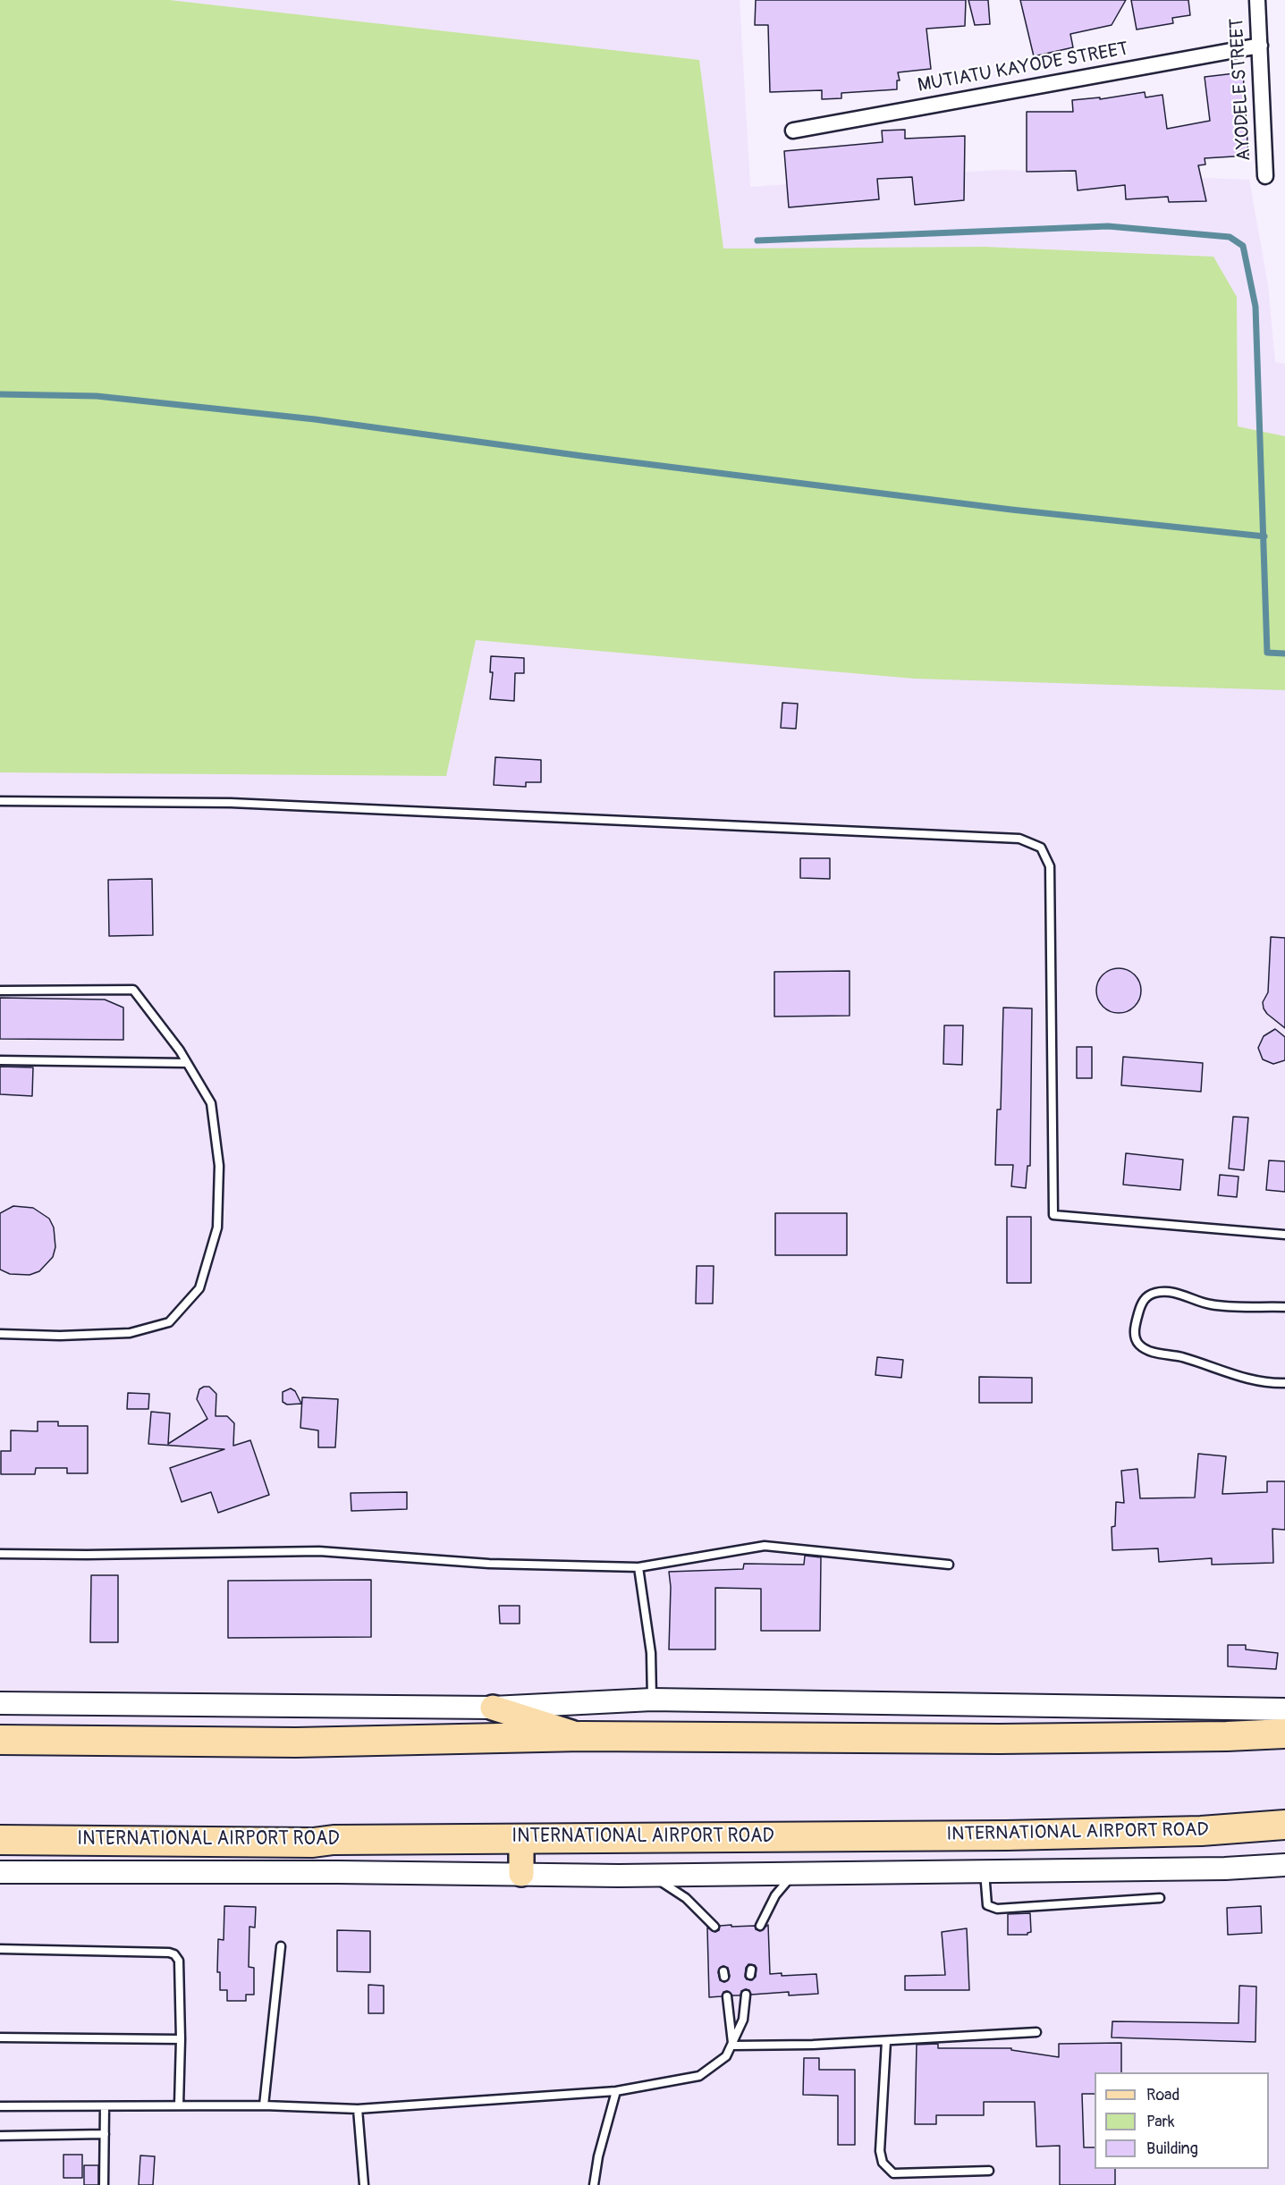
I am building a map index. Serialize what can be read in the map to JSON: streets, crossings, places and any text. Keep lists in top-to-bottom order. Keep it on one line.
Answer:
{"streets":{"highway":["INTERNATIONAL AIRPORT ROAD"],"street":["MUTIATU KAYODE STREET","AYODELE STREET"]},"crossings":[["MUTIATU KAYODE STREET","AYODELE STREET"]],"legend":["Road","Park","Building"]}
